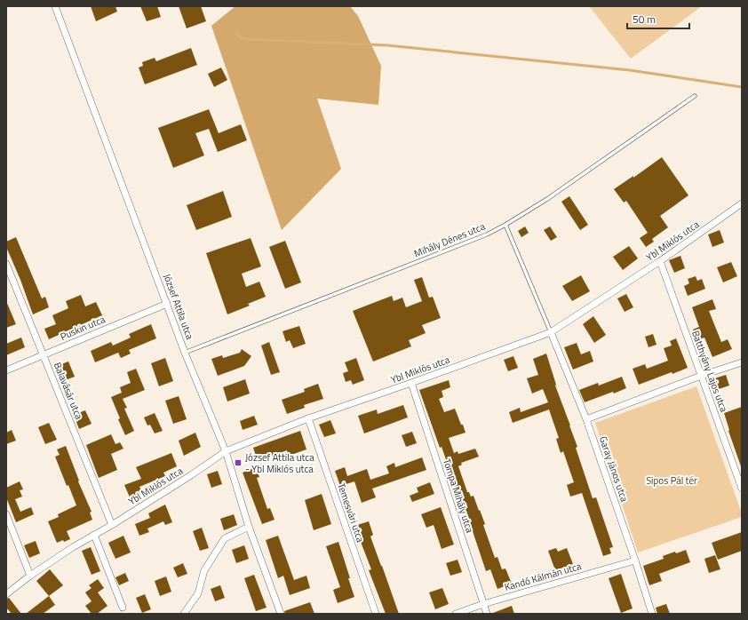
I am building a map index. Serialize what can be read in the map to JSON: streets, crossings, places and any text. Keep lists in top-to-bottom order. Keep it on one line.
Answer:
{"streets":{"street":["Ybl Miklós utca","József Attila utca","Puskin utca","Batthyány Lajos utca","Balavásár utca","Garay János utca","Tompa Mihály utca","Temesvári utca","Kandó Kálmán utca"],"lane":["Mihály Dénes utca"]},"crossings":[["Mihály Dénes utca","József Attila utca"],["Ybl Miklós utca","József Attila utca"],["Ybl Miklós utca","Batthyány Lajos utca"],["Ybl Miklós utca","Balavásár utca"],["Ybl Miklós utca","Garay János utca"],["Ybl Miklós utca","Tompa Mihály utca"],["Ybl Miklós utca","Temesvári utca"],["József Attila utca","Puskin utca"],["Puskin utca","Balavásár utca"],["Garay János utca","Kandó Kálmán utca"],["Tompa Mihály utca","Kandó Kálmán utca"]],"parks":["Sipos Pál tér"],"places":{"transit":["József Attila utca - Ybl Miklós utca"]},"scale_bar":"50 m"}
